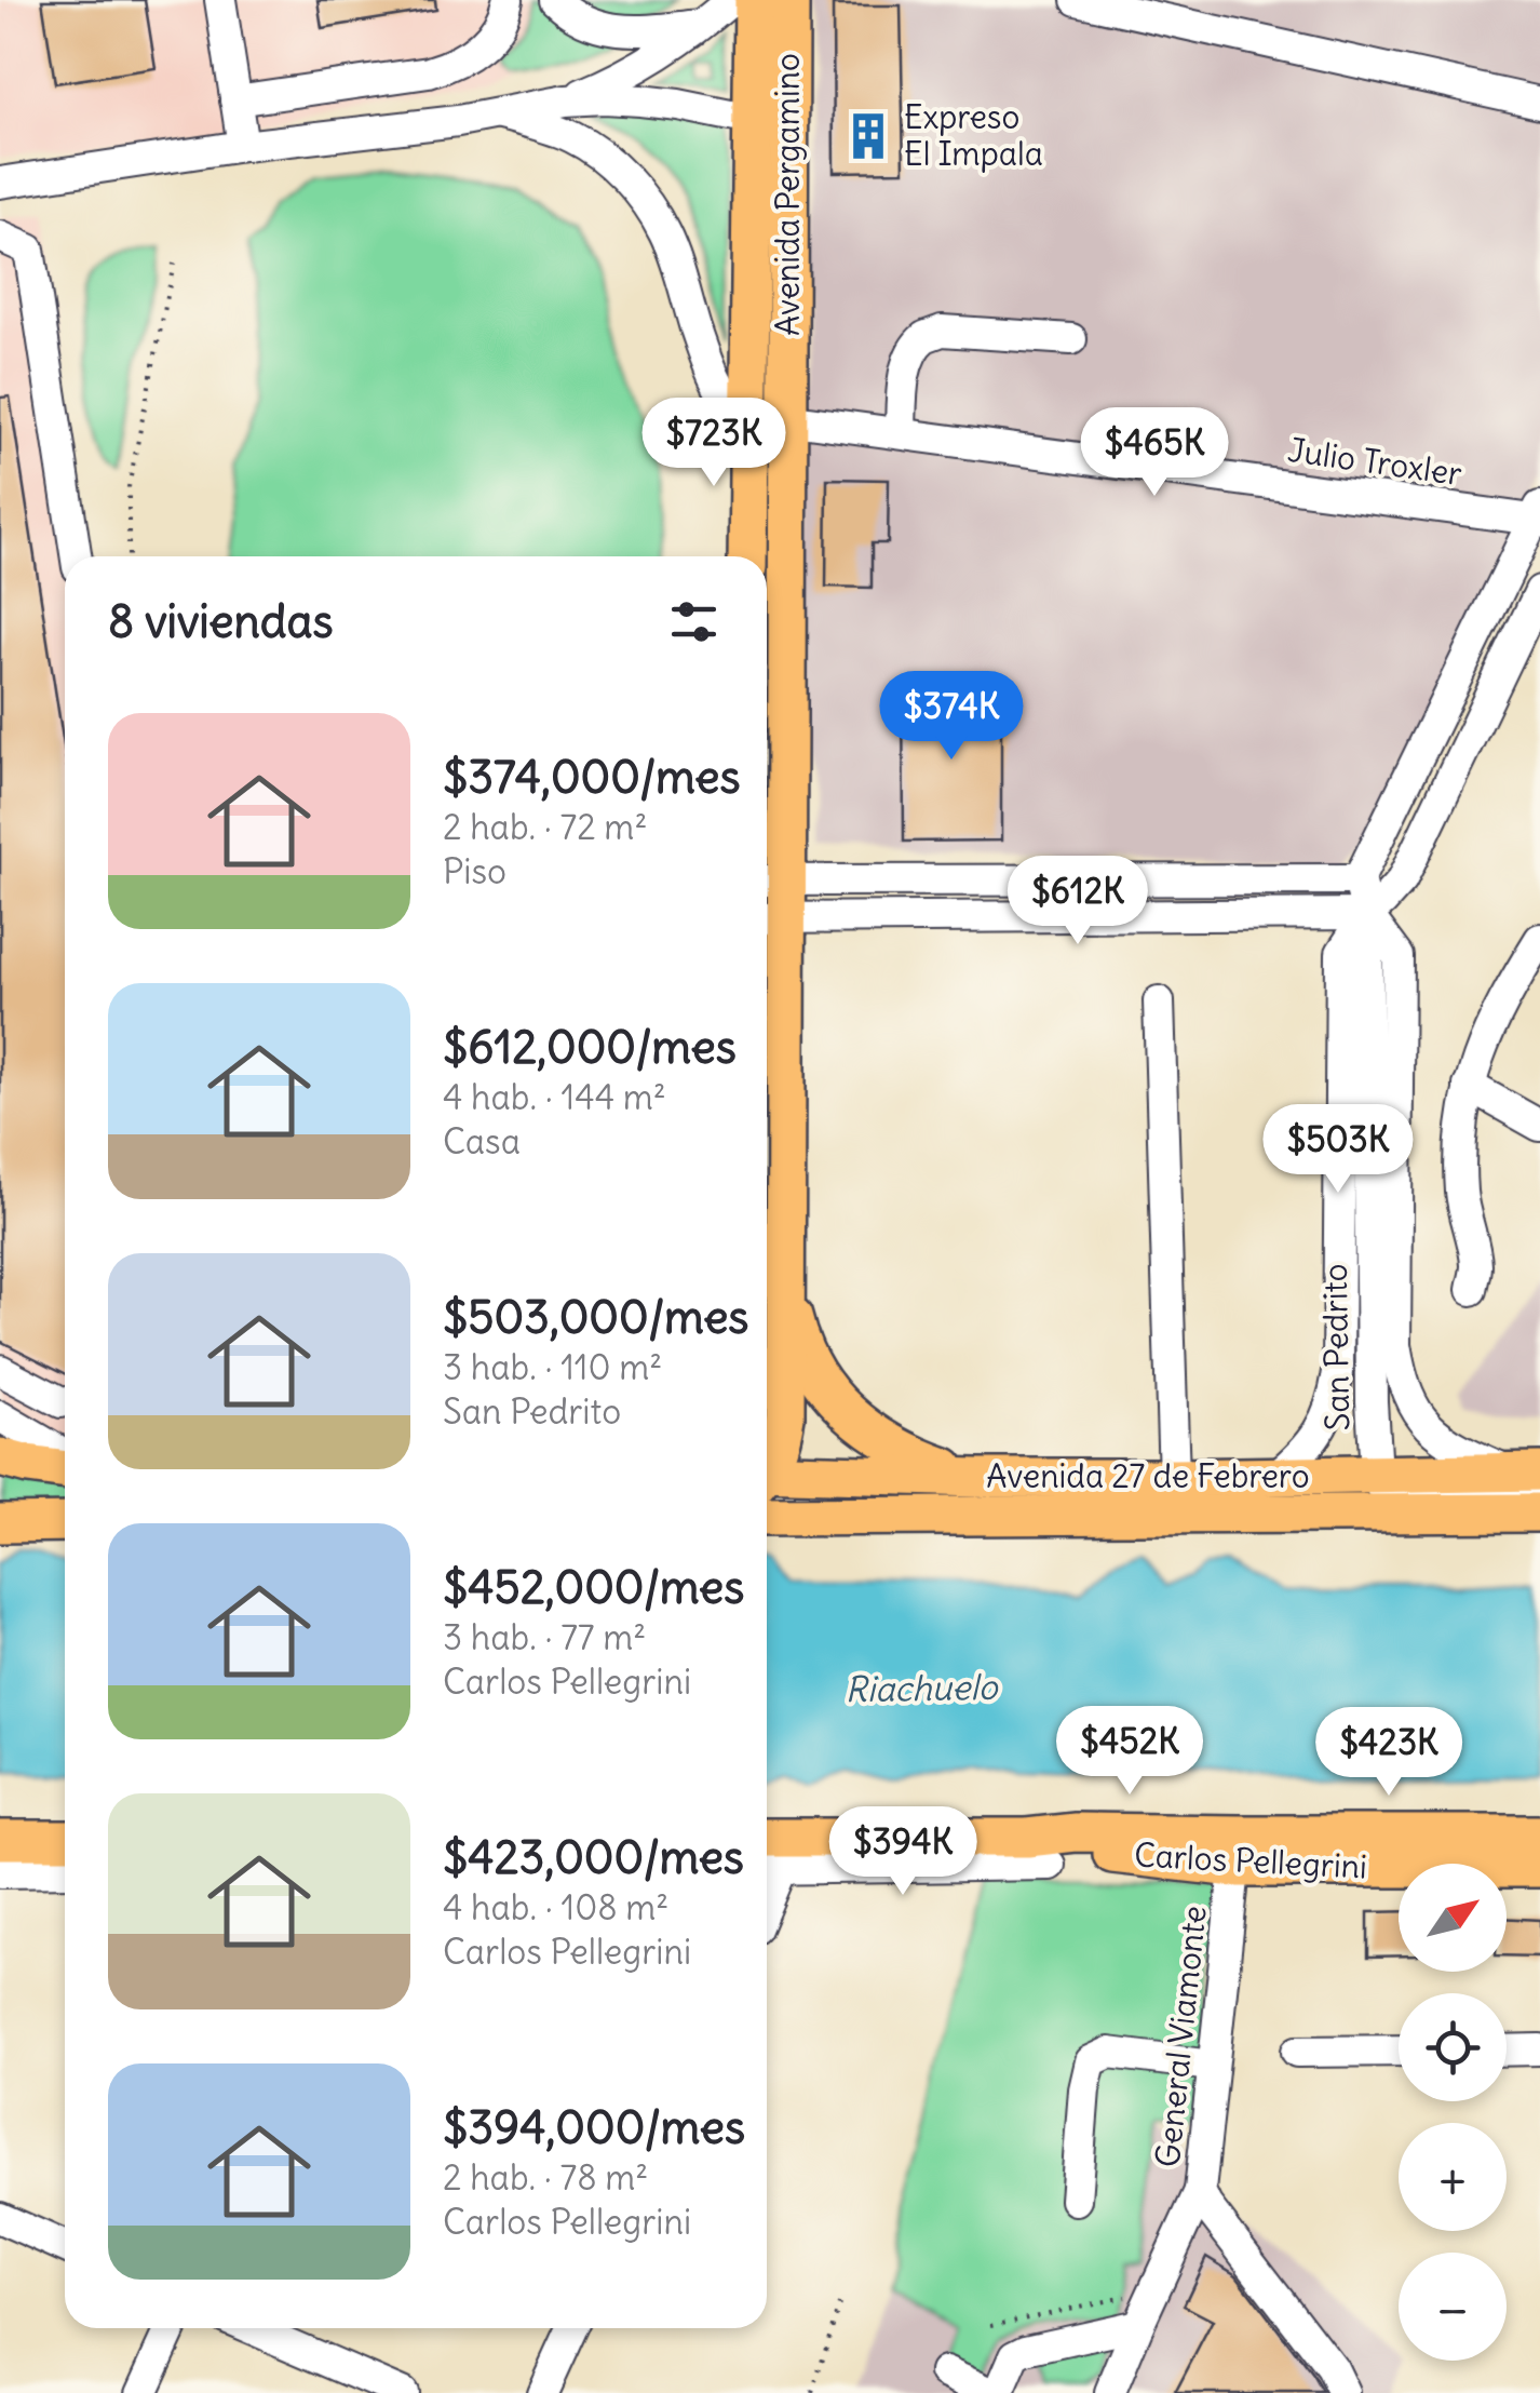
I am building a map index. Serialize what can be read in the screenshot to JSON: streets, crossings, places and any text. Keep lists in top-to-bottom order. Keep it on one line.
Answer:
{"streets":{"main road":["Avenida Pergamino","Avenida 27 de Febrero","Carlos Pellegrini"],"street":["Julio Troxler","San Pedrito","General Viamonte"]},"crossings":[["Avenida Pergamino","Julio Troxler"],["San Pedrito","Avenida 27 de Febrero"],["Carlos Pellegrini","General Viamonte"]],"water":["Riachuelo"],"places":{"building":["Expreso El Impala"]},"north":"top right","page":{"price":["$723K","$465K","$374K","$612K","$503K","$452K","$423K","$394K"],"heading":"8 viviendas","list":[{"name":"$374,000/mes","note":"2 hab. · 72 m² · Piso"},{"name":"$612,000/mes","note":"4 hab. · 144 m² · Casa"},{"name":"$503,000/mes","note":"3 hab. · 110 m² · San Pedrito"},{"name":"$452,000/mes","note":"3 hab. · 77 m² · Carlos Pellegrini"},{"name":"$423,000/mes","note":"4 hab. · 108 m² · Carlos Pellegrini"},{"name":"$394,000/mes","note":"2 hab. · 78 m² · Carlos Pellegrini"}],"map_buttons":["+","−"]}}
